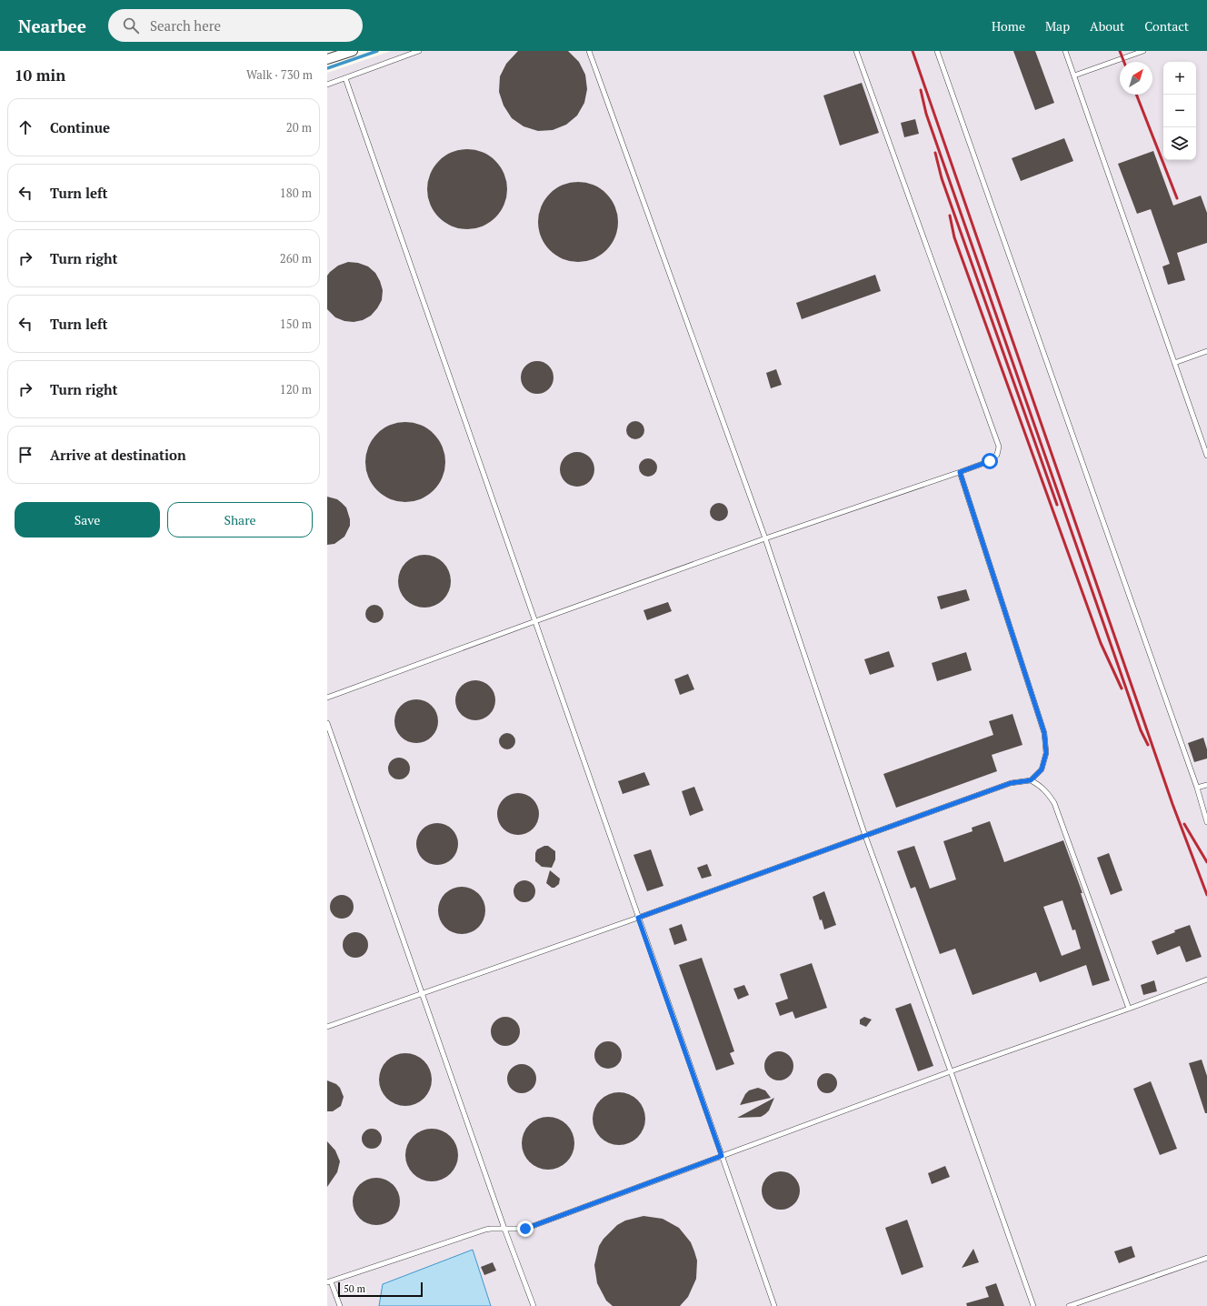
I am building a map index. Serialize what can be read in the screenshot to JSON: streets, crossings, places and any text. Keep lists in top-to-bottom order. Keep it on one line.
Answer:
{"scale_bar":"50 m","north":"top right","page":{"header":"Nearbee","search":"Search here","nav":["Home","Map","About","Contact"],"heading":["10 min","Walk · 730 m"],"map_buttons":["+","−"],"list":[["Continue","20 m"],["Turn left","180 m"],["Turn right","260 m"],["Turn left","150 m"],["Turn right","120 m"],"Arrive at destination"],"buttons":["Save","Share"],"scale":"50 m"}}
